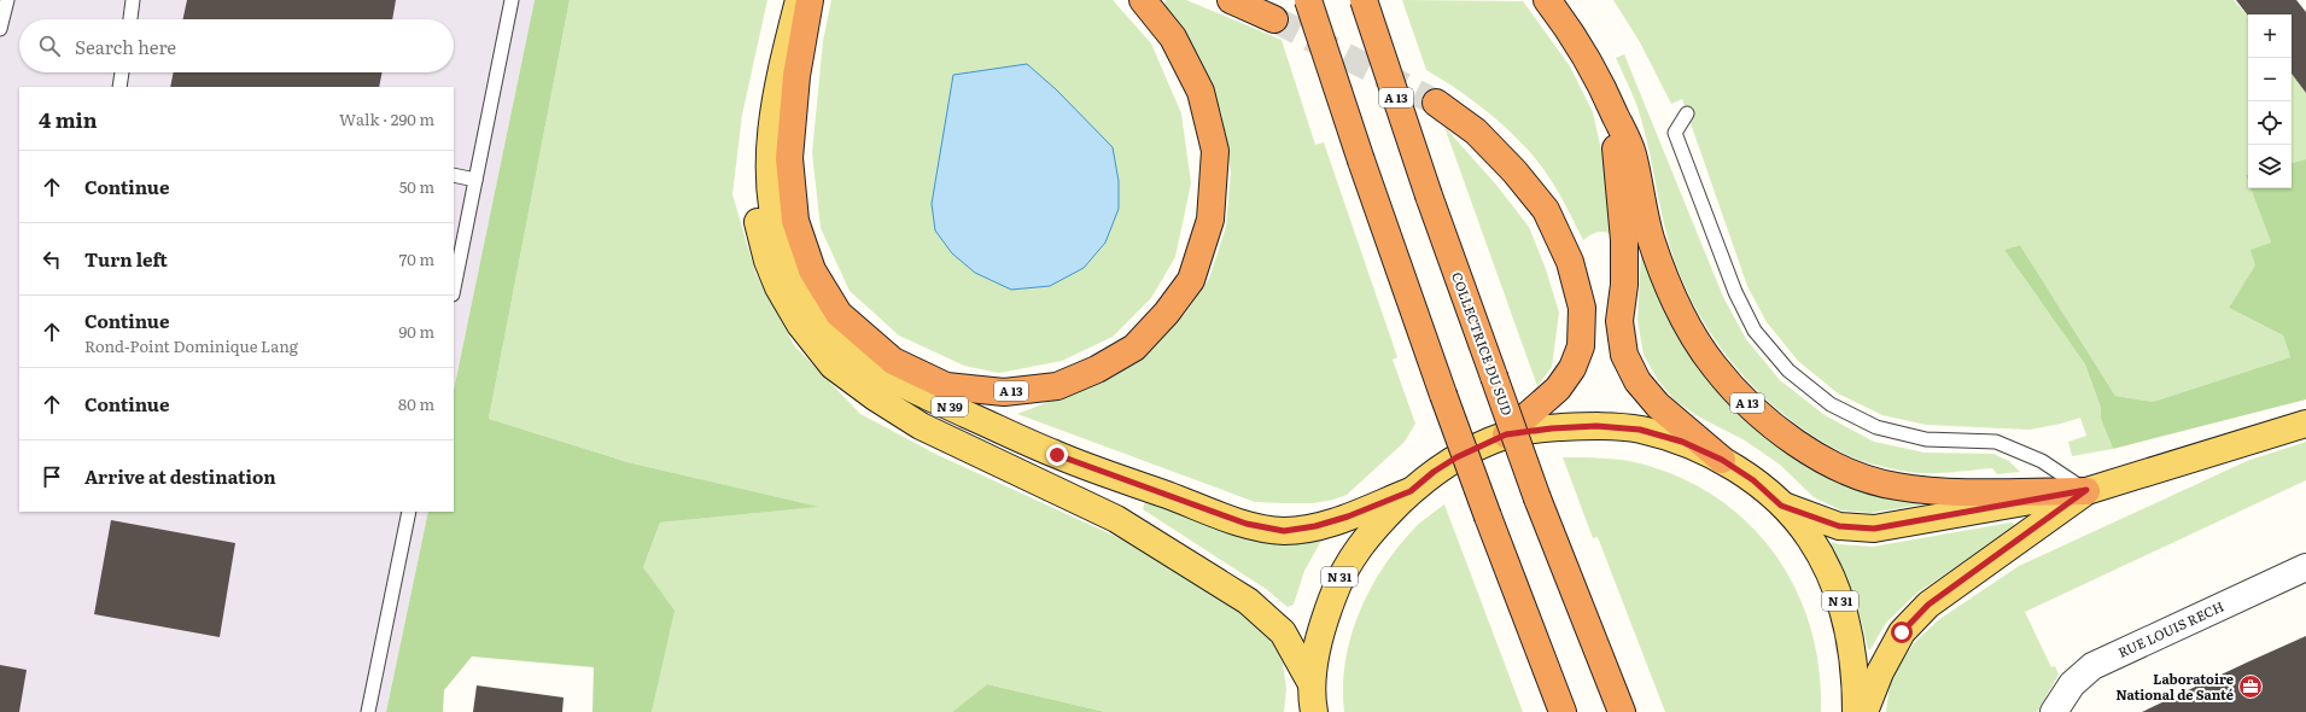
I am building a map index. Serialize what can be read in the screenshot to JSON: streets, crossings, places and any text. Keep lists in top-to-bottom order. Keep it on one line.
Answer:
{"streets":{"highway":["A 13","COLLECTRICE DU SUD"],"main road":["N 39","N 31"],"street":["RUE LOUIS RECH"]},"crossings":[["A 13","N 31"],["N 39","N 31"]],"places":{"office":["Laboratoire National de Santé"]},"page":{"map_buttons":["+","−"],"search":"Search here","heading":["4 min","Walk · 290 m"],"list":[["Continue","50 m"],["Turn left","70 m"],["Continue","Rond-Point Dominique Lang","90 m"],["Continue","80 m"],"Arrive at destination"]}}
